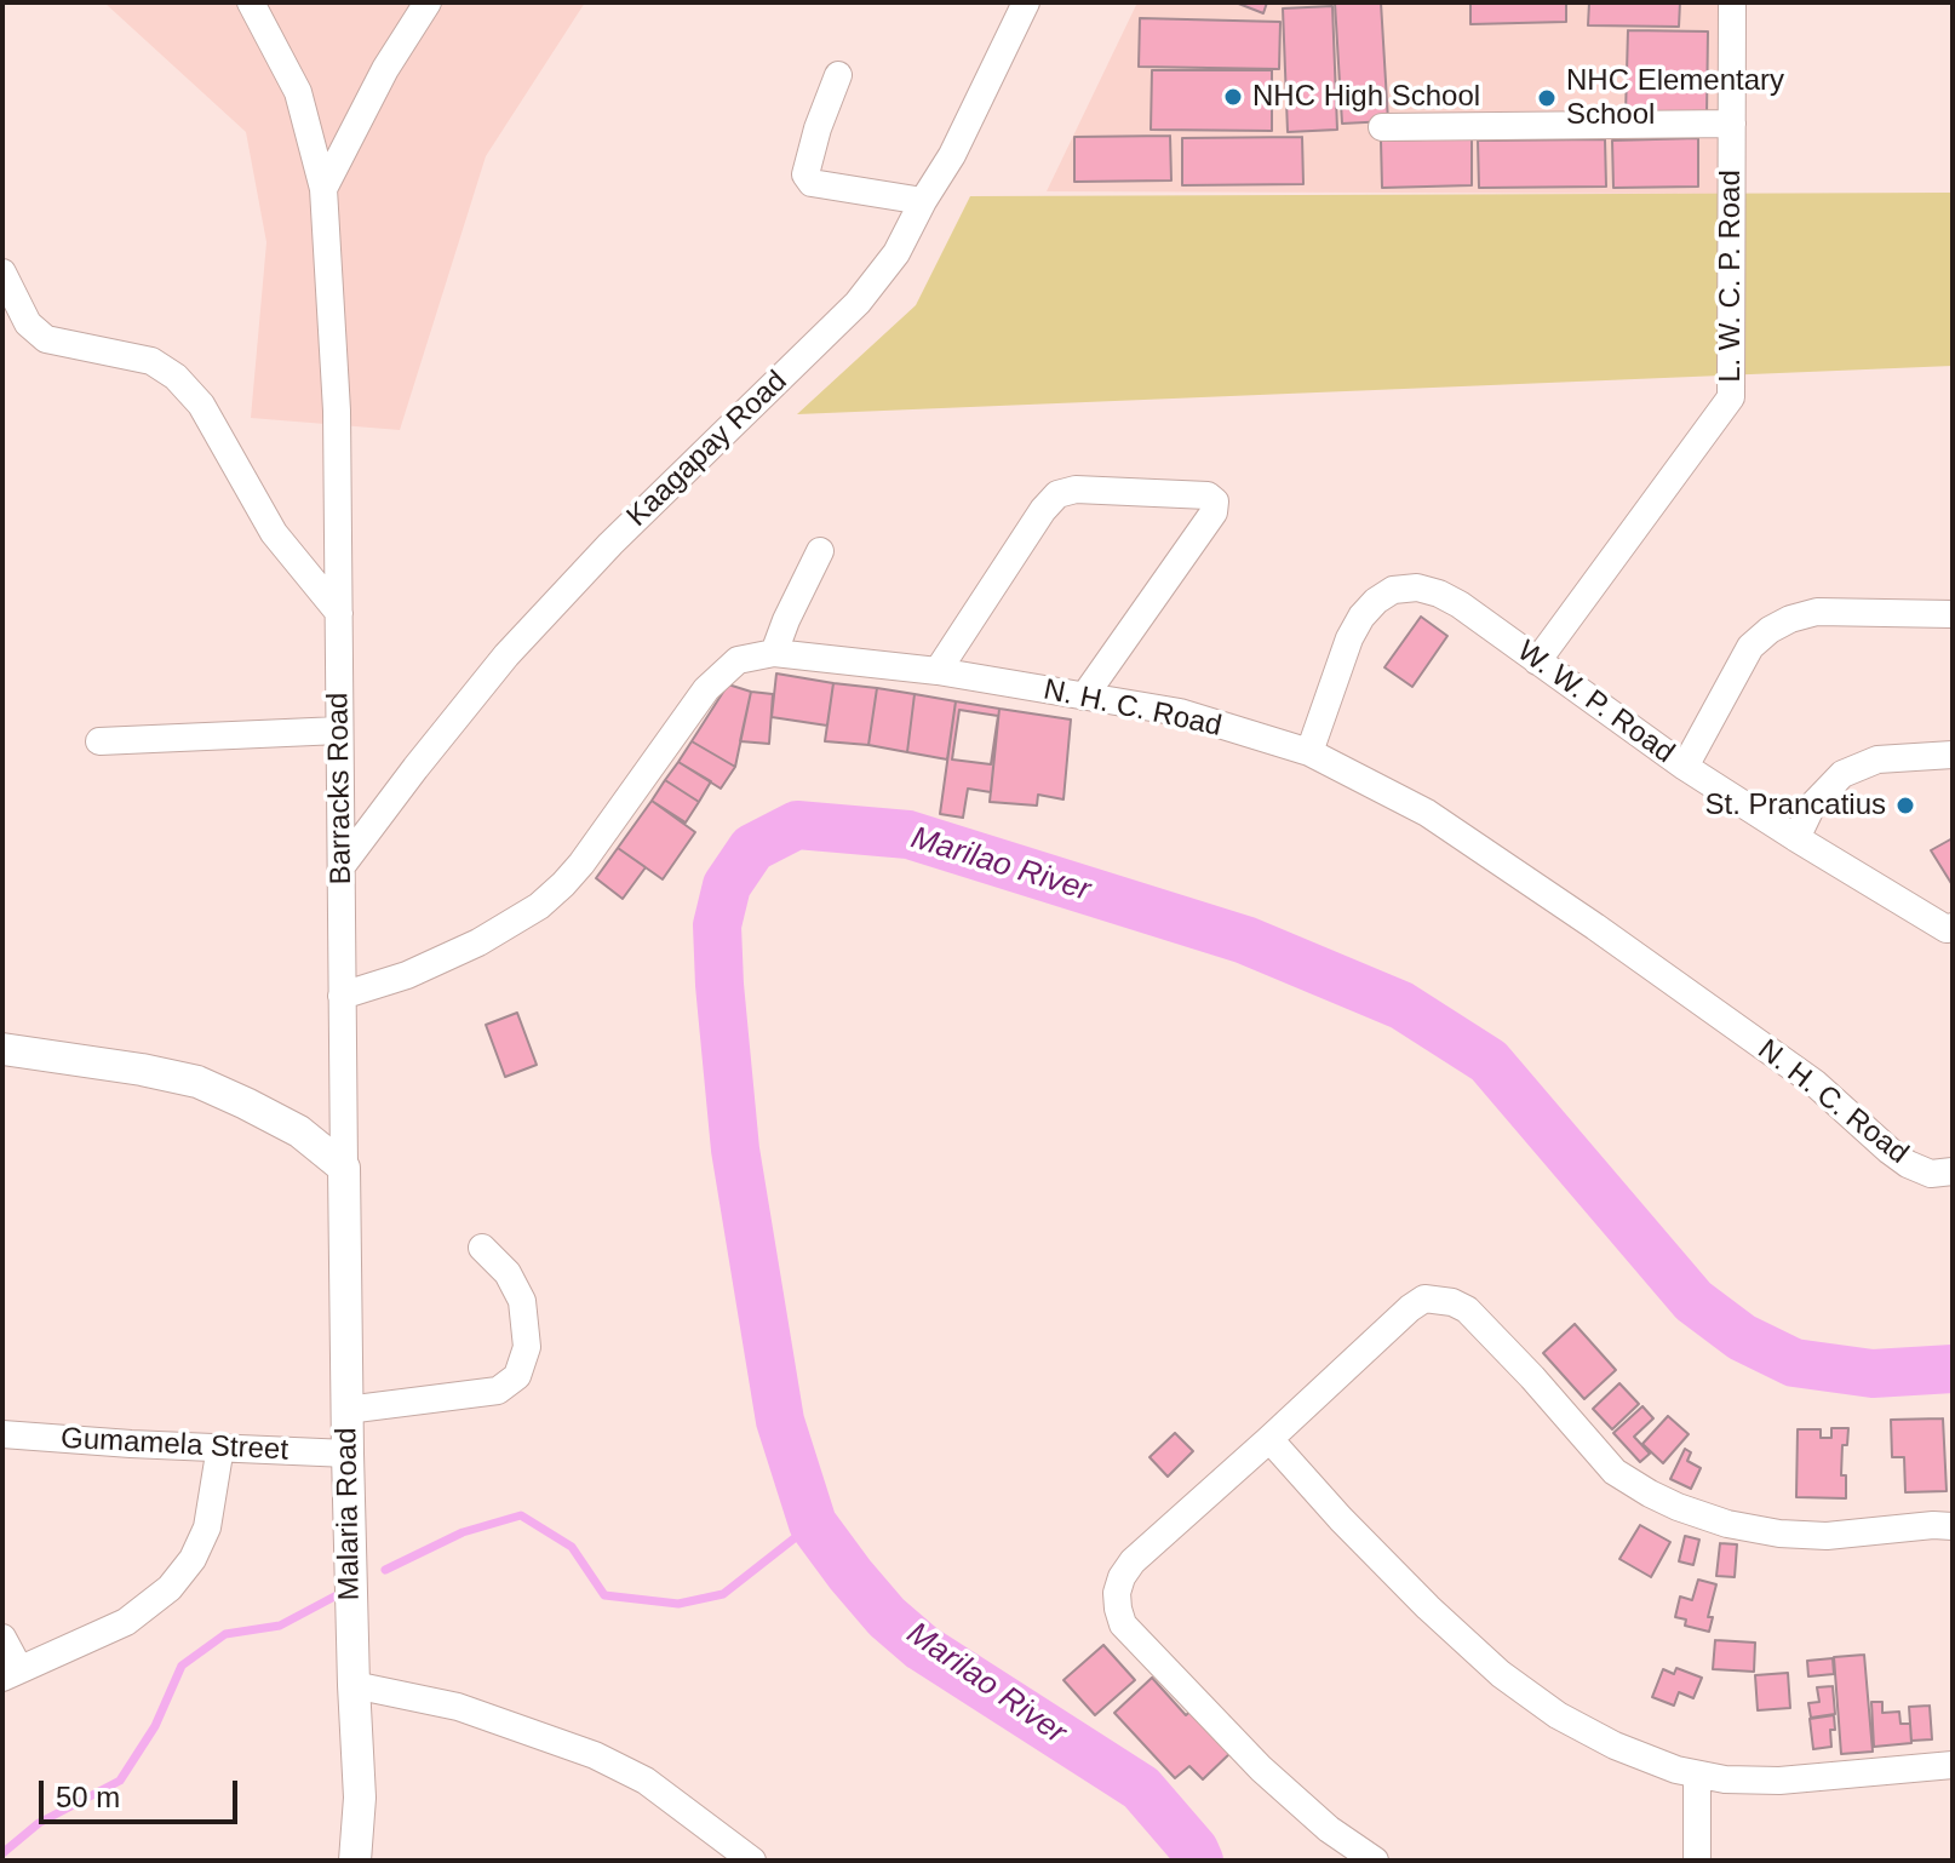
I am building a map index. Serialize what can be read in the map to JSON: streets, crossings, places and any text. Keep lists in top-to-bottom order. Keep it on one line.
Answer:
{"streets":{"main road":["Malaria Road"],"street":["L. W. C. P. Road","Kaagapay Road","W. W. P. Road","N. H. C. Road","Barracks Road","Gumamela Street"]},"crossings":[["L. W. C. P. Road","W. W. P. Road"],["Kaagapay Road","Barracks Road"],["W. W. P. Road","N. H. C. Road"],["N. H. C. Road","Barracks Road"],["Barracks Road","Malaria Road"],["Gumamela Street","Malaria Road"]],"water":["Marilao River"],"places":["NHC High School","NHC Elementary School","St. Prancatius"],"scale_bar":"50 m"}
